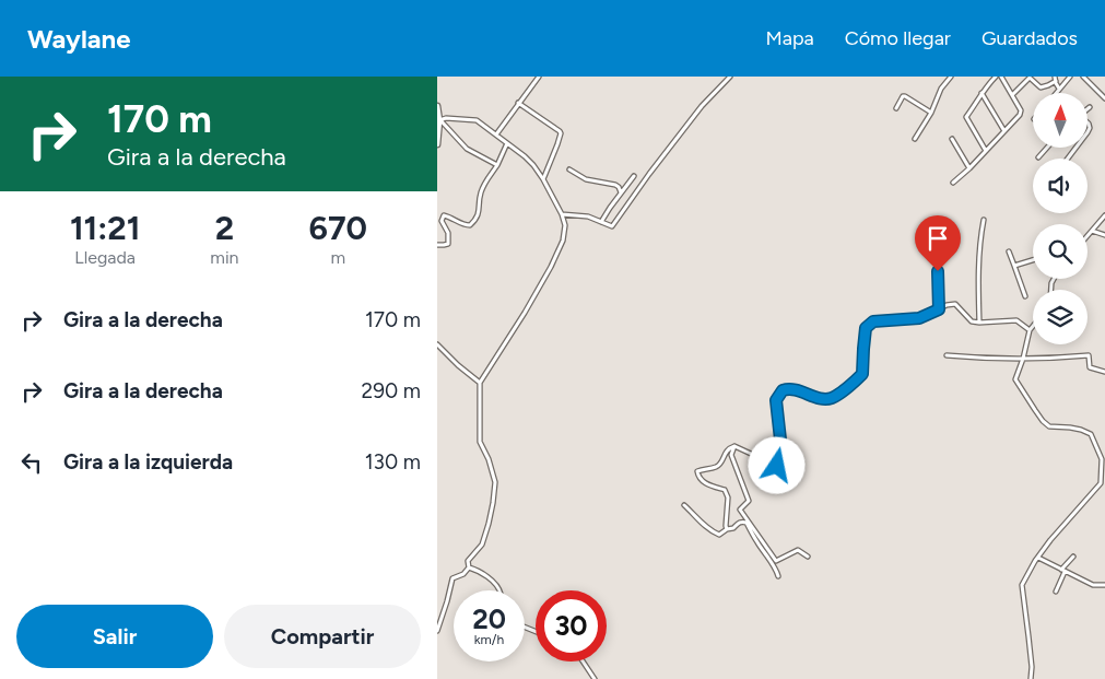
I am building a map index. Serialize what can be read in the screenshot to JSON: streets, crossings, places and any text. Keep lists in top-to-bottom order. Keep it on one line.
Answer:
{"north":"top","page":{"header":"Waylane","nav":["Mapa","Cómo llegar","Guardados"],"turn":["170 m","Gira a la derecha"],"eta":["11:21","Llegada","2","min","670","m"],"list":[{"name":"Gira a la derecha","value":"170 m"},{"name":"Gira a la derecha","value":"290 m"},{"name":"Gira a la izquierda","value":"130 m"}],"speed":"20 km/h","limit":"30","buttons":["Salir","Compartir"]}}
